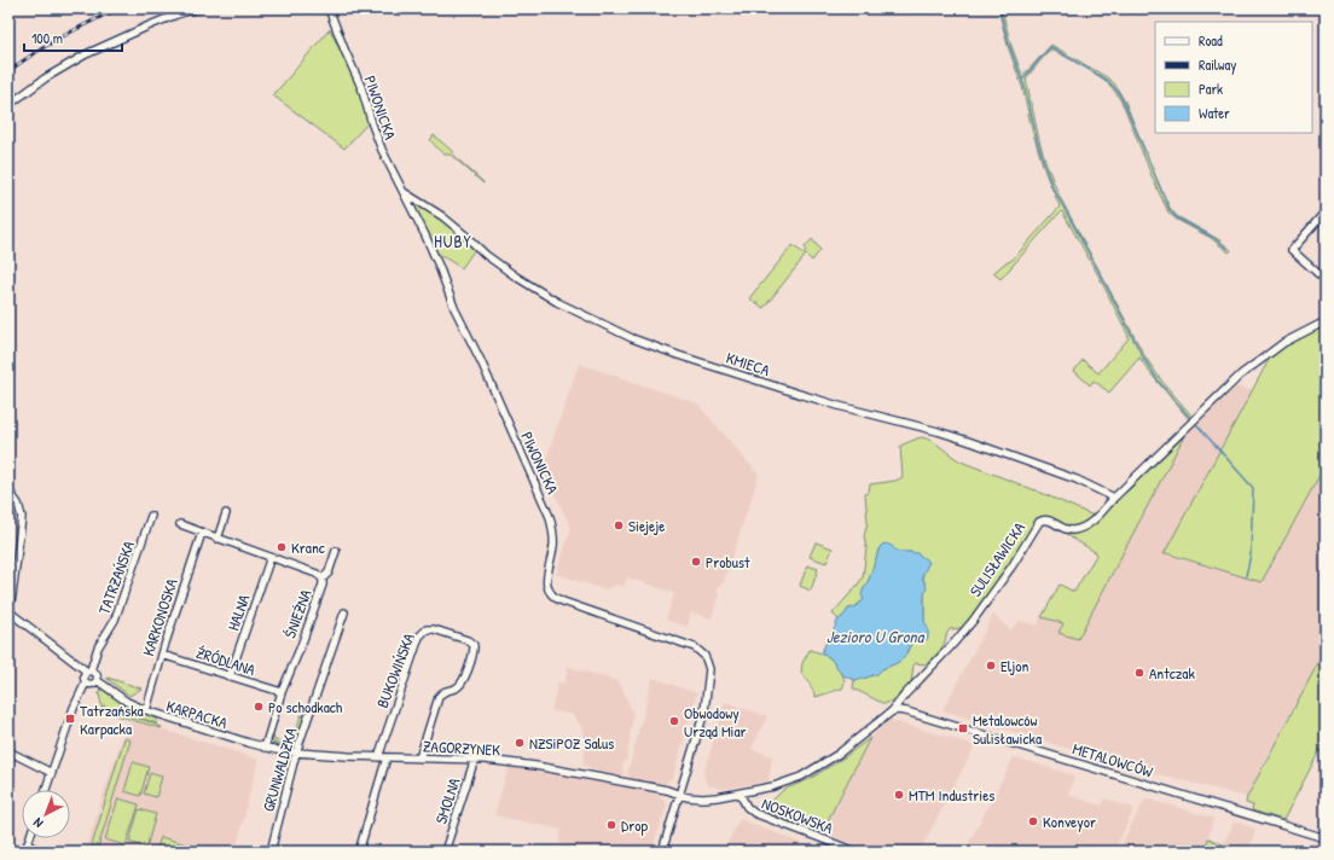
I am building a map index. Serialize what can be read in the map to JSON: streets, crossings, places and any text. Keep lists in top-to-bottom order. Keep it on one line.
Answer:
{"streets":{"street":["PIWONICKA","KMIECA","SULISŁAWICKA","TATRZAŃSKA","HALNA","ŚNIEŻNA","KARKONOSKA","ŹRÓDLANA","BUKOWIŃSKA","KARPACKA","ZAGORZYNEK","METALOWCÓW","GRUNWALDZKA","SMOLNA","NOSKOWSKA"]},"crossings":[["PIWONICKA","KMIECA"],["PIWONICKA","SULISŁAWICKA"],["PIWONICKA","ZAGORZYNEK"],["KMIECA","SULISŁAWICKA"],["SULISŁAWICKA","ZAGORZYNEK"],["SULISŁAWICKA","METALOWCÓW"],["SULISŁAWICKA","NOSKOWSKA"],["TATRZAŃSKA","KARPACKA"],["HALNA","ŚNIEŻNA"],["HALNA","ŹRÓDLANA"],["ŚNIEŻNA","KARKONOSKA"],["ŚNIEŻNA","ŹRÓDLANA"],["ŚNIEŻNA","KARPACKA"],["KARKONOSKA","ŹRÓDLANA"],["KARKONOSKA","KARPACKA"],["BUKOWIŃSKA","ZAGORZYNEK"],["KARPACKA","ZAGORZYNEK"],["KARPACKA","GRUNWALDZKA"],["ZAGORZYNEK","GRUNWALDZKA"],["ZAGORZYNEK","SMOLNA"]],"districts":["HUBY"],"water":["Jezioro U Grona"],"places":{"other":["Siejeje","Kranc","Probust","Eljon","Antczak","Po schodkach","Obwodowy Urząd Miar","NZSiPOZ Salus","MTM Industries","Konveyor","Drop"],"transit":["Tatrzańska Karpacka","Metalowców Sulisławicka"]},"legend":["Road","Railway","Park","Water"],"scale_bar":"100 m","north":"bottom left"}
